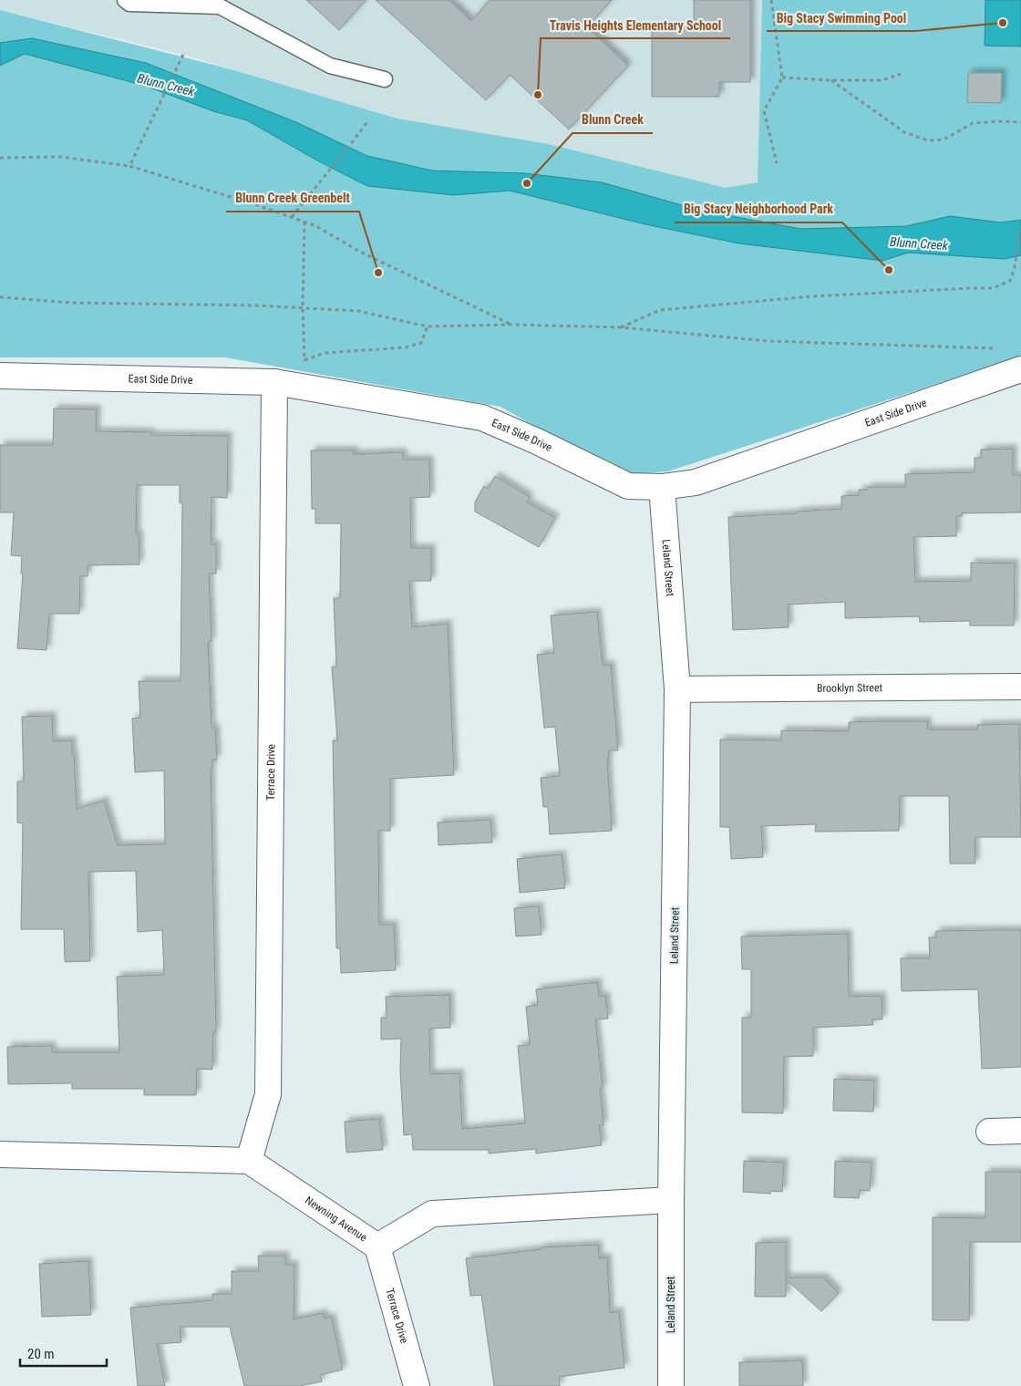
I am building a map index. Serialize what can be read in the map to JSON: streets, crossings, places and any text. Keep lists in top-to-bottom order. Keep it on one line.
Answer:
{"streets":{"street":["East Side Drive","Leland Street","Brooklyn Street","Terrace Drive","Newning Avenue"]},"crossings":[["East Side Drive","Leland Street"],["East Side Drive","Terrace Drive"],["Leland Street","Brooklyn Street"],["Leland Street","Newning Avenue"],["Terrace Drive","Newning Avenue"]],"water":["Blunn Creek"],"places":["Big Stacy Swimming Pool","Travis Heights Elementary School","Blunn Creek","Big Stacy Neighborhood Park","Blunn Creek Greenbelt"],"scale_bar":"20 m"}
